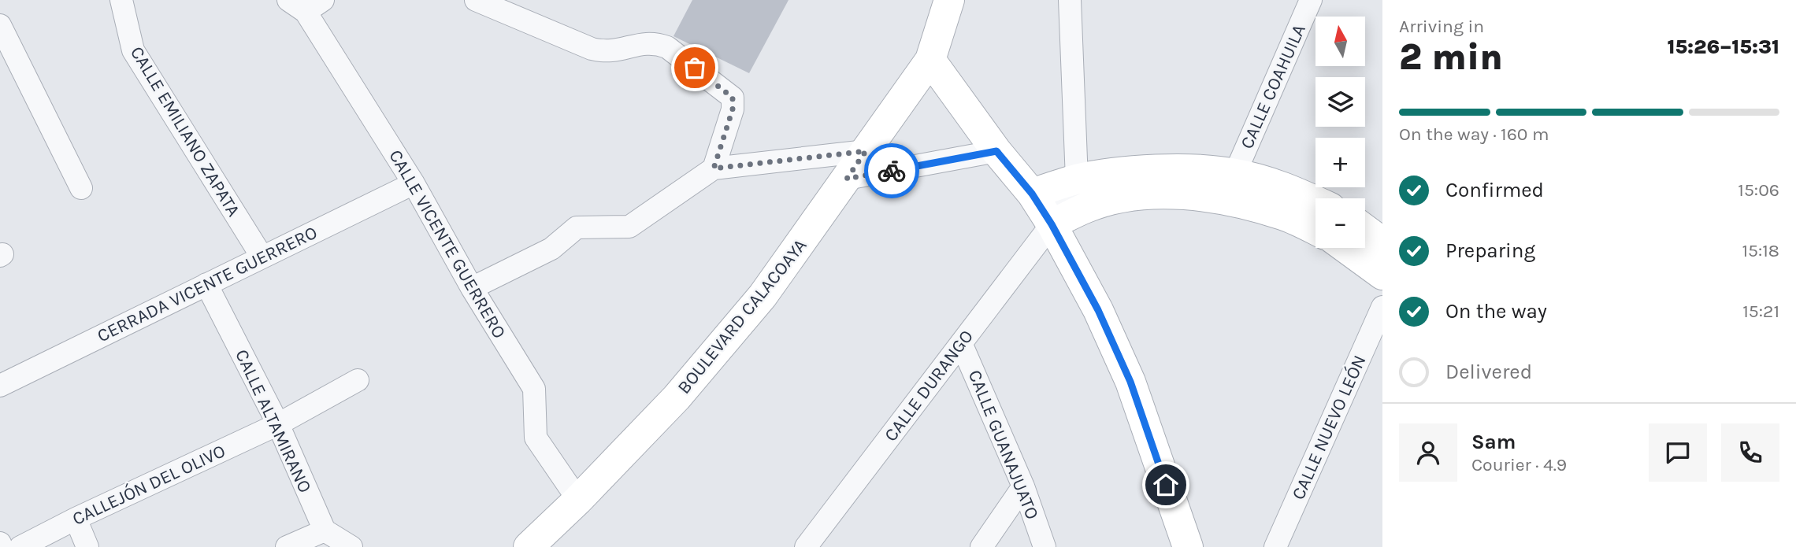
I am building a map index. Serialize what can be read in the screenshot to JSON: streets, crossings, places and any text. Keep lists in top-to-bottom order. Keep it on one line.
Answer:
{"streets":{"street":["CALLE COAHUILA","CALLE EMILIANO ZAPATA","CALLE VICENTE GUERRERO","CERRADA VICENTE GUERRERO","BOULEVARD CALACOAYA","CALLE DURANGO","CALLE ALTAMIRANO","CALLE NUEVO LEÓN","CALLE GUANAJUATO","CALLEJÓN DEL OLIVO"]},"crossings":[["CALLE EMILIANO ZAPATA","CERRADA VICENTE GUERRERO"],["CALLE VICENTE GUERRERO","CERRADA VICENTE GUERRERO"],["CALLE VICENTE GUERRERO","BOULEVARD CALACOAYA"],["CERRADA VICENTE GUERRERO","CALLE ALTAMIRANO"],["CALLE DURANGO","CALLE GUANAJUATO"],["CALLE ALTAMIRANO","CALLEJÓN DEL OLIVO"]],"north":"top","page":{"heading":["2 min","Arriving in","15:26–15:31"],"panel":["Sam","Courier · 4.9"],"map_buttons":["+","−"],"bar":"On the way · 160 m","list":[["Confirmed","15:06"],["Preparing","15:18"],["On the way","15:21"],"Delivered"]}}
